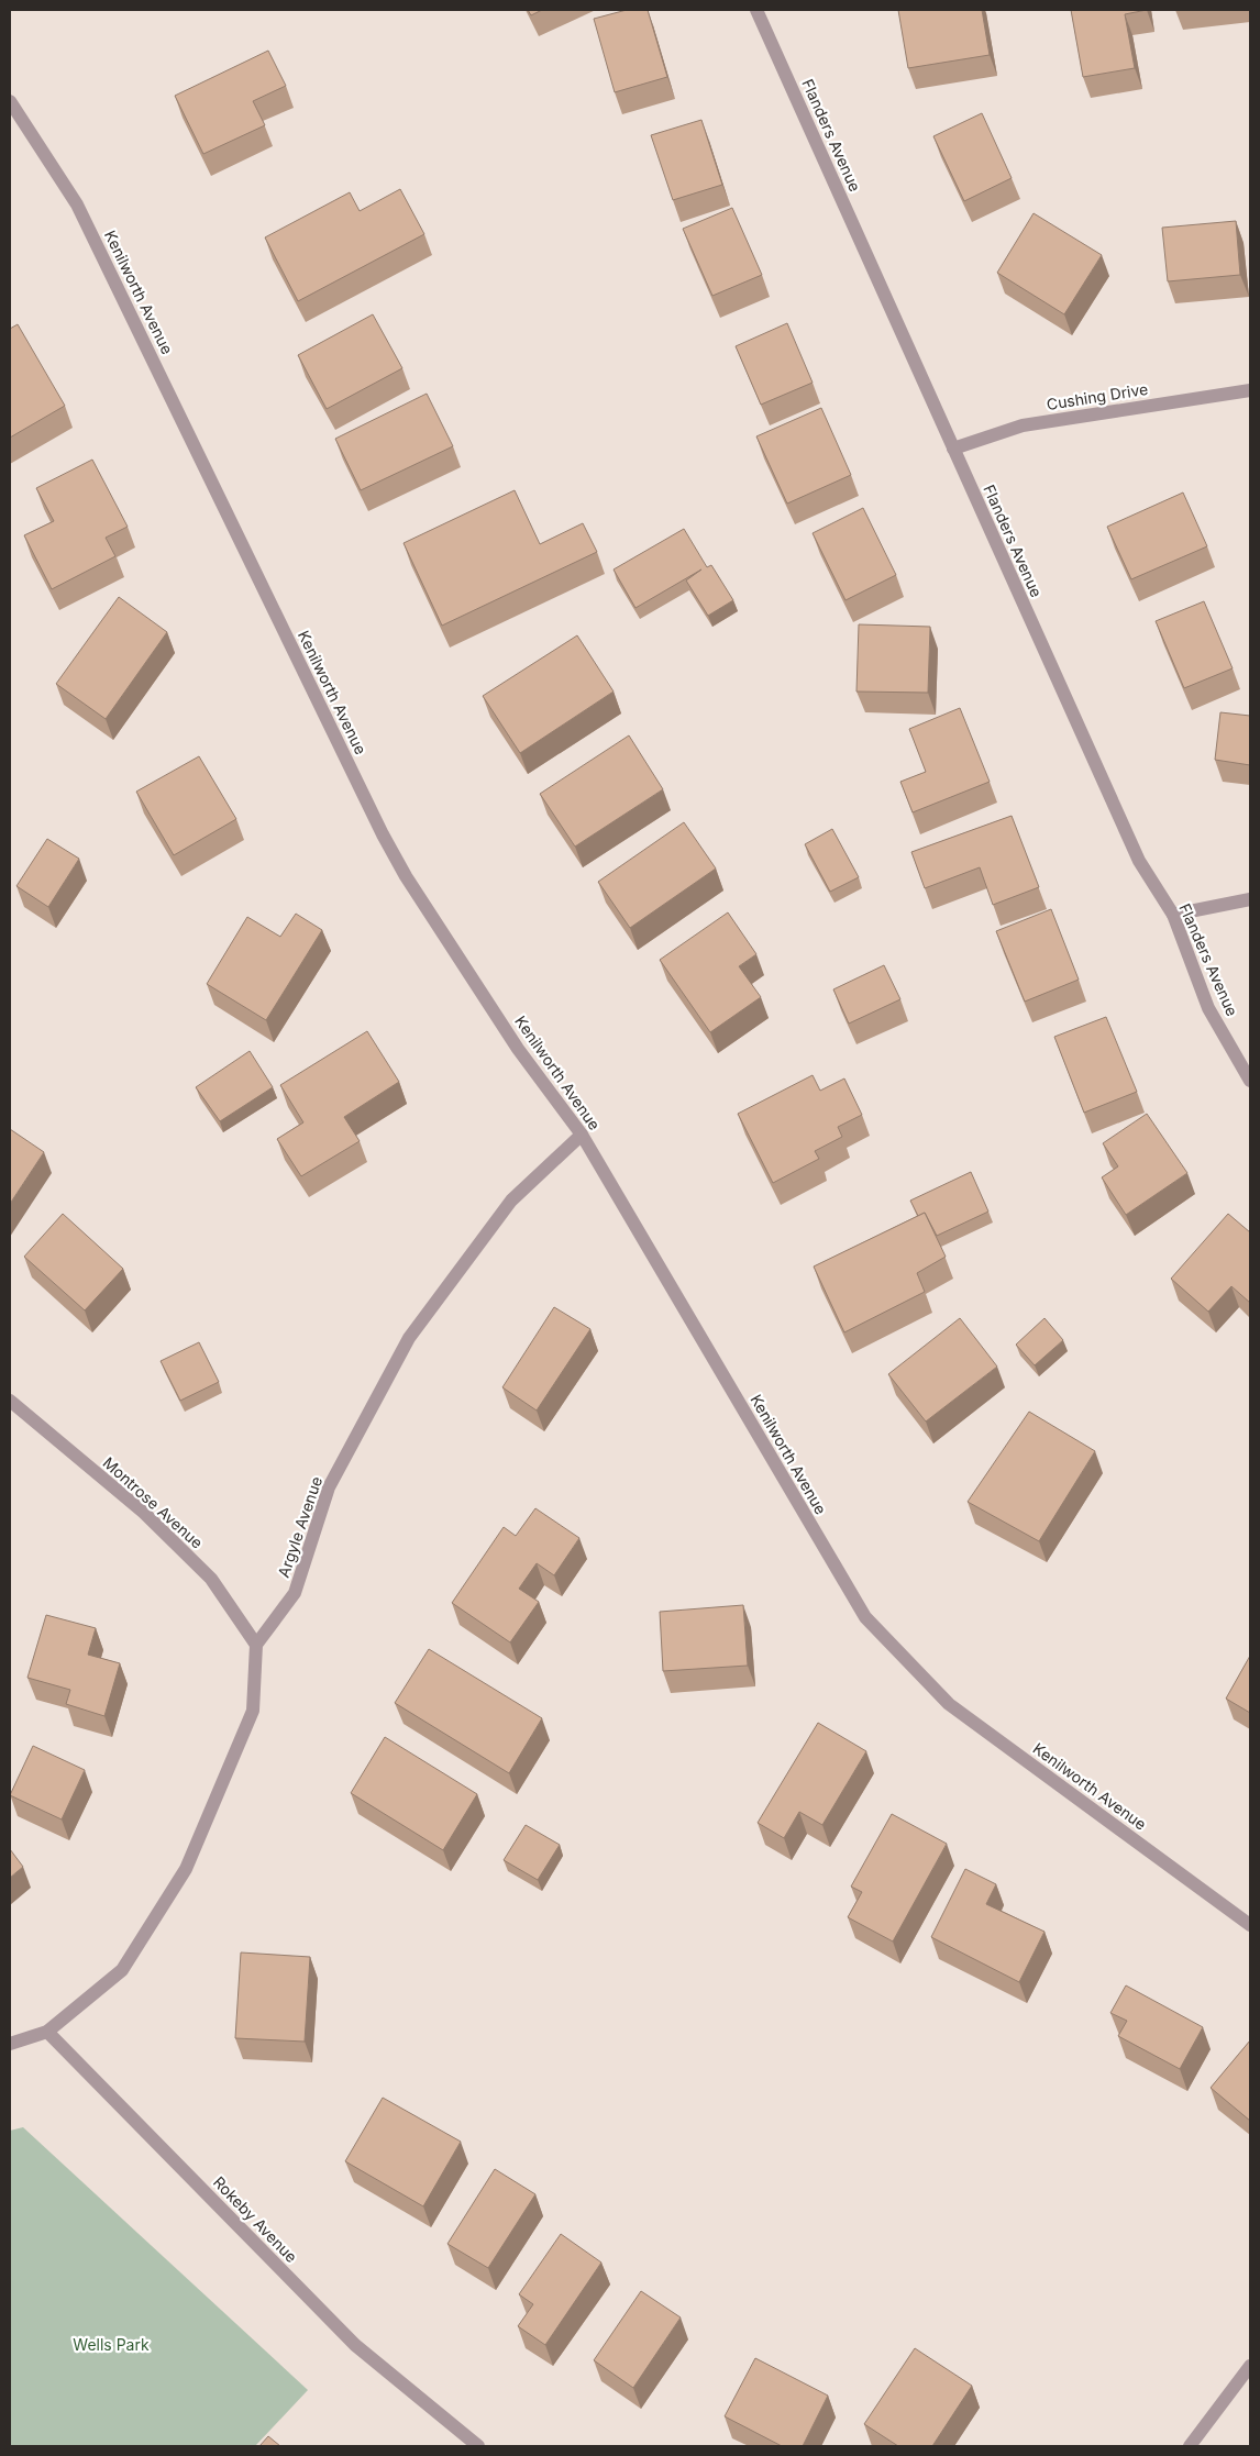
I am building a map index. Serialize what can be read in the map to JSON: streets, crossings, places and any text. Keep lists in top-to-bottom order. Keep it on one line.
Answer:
{"streets":{"street":["Flanders Avenue","Kenilworth Avenue","Cushing Drive","Montrose Avenue","Argyle Avenue","Rokeby Avenue"]},"crossings":[["Flanders Avenue","Cushing Drive"],["Kenilworth Avenue","Argyle Avenue"],["Montrose Avenue","Argyle Avenue"]],"parks":["Wells Park"]}
